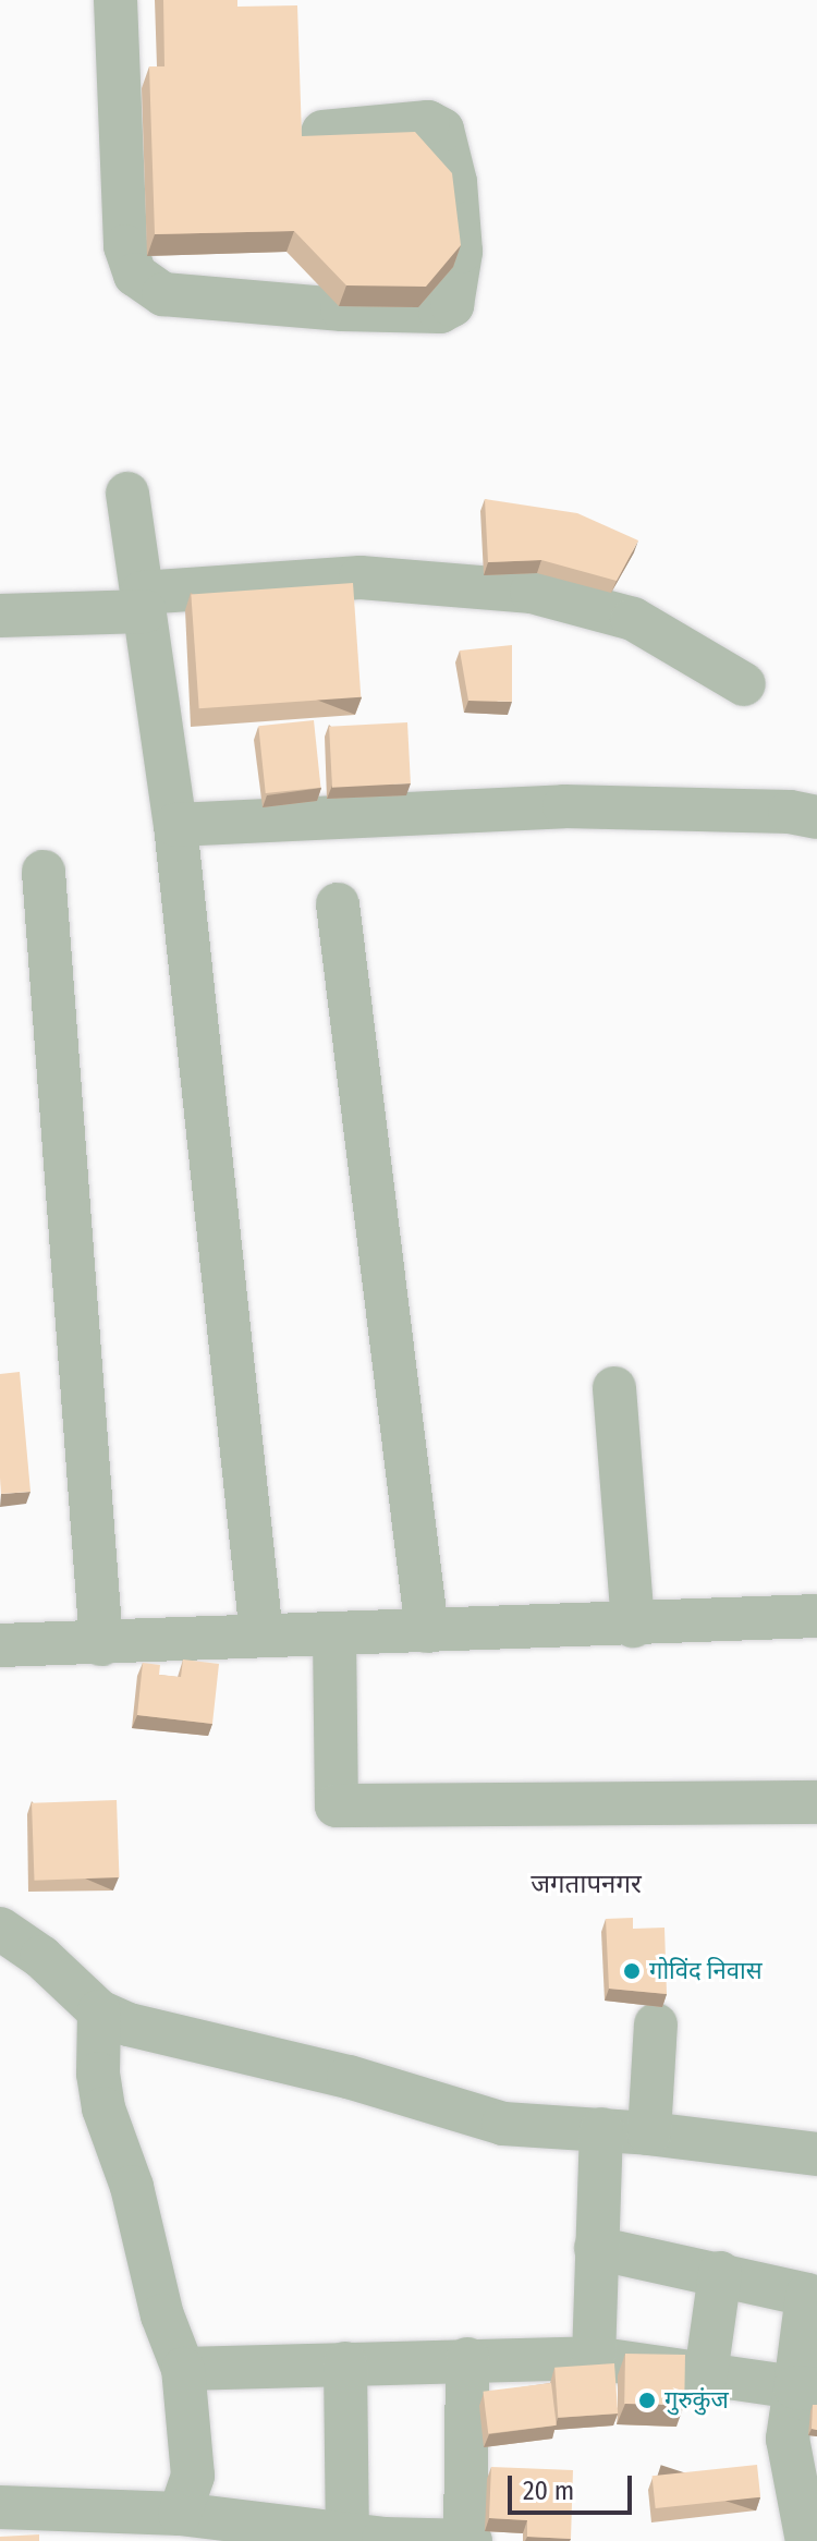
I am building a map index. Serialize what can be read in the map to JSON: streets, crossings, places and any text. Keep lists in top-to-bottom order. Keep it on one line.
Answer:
{"districts":["जगतापनगर"],"places":["गोविंद निवास","गुरुकुंज"],"scale_bar":"20 m"}
